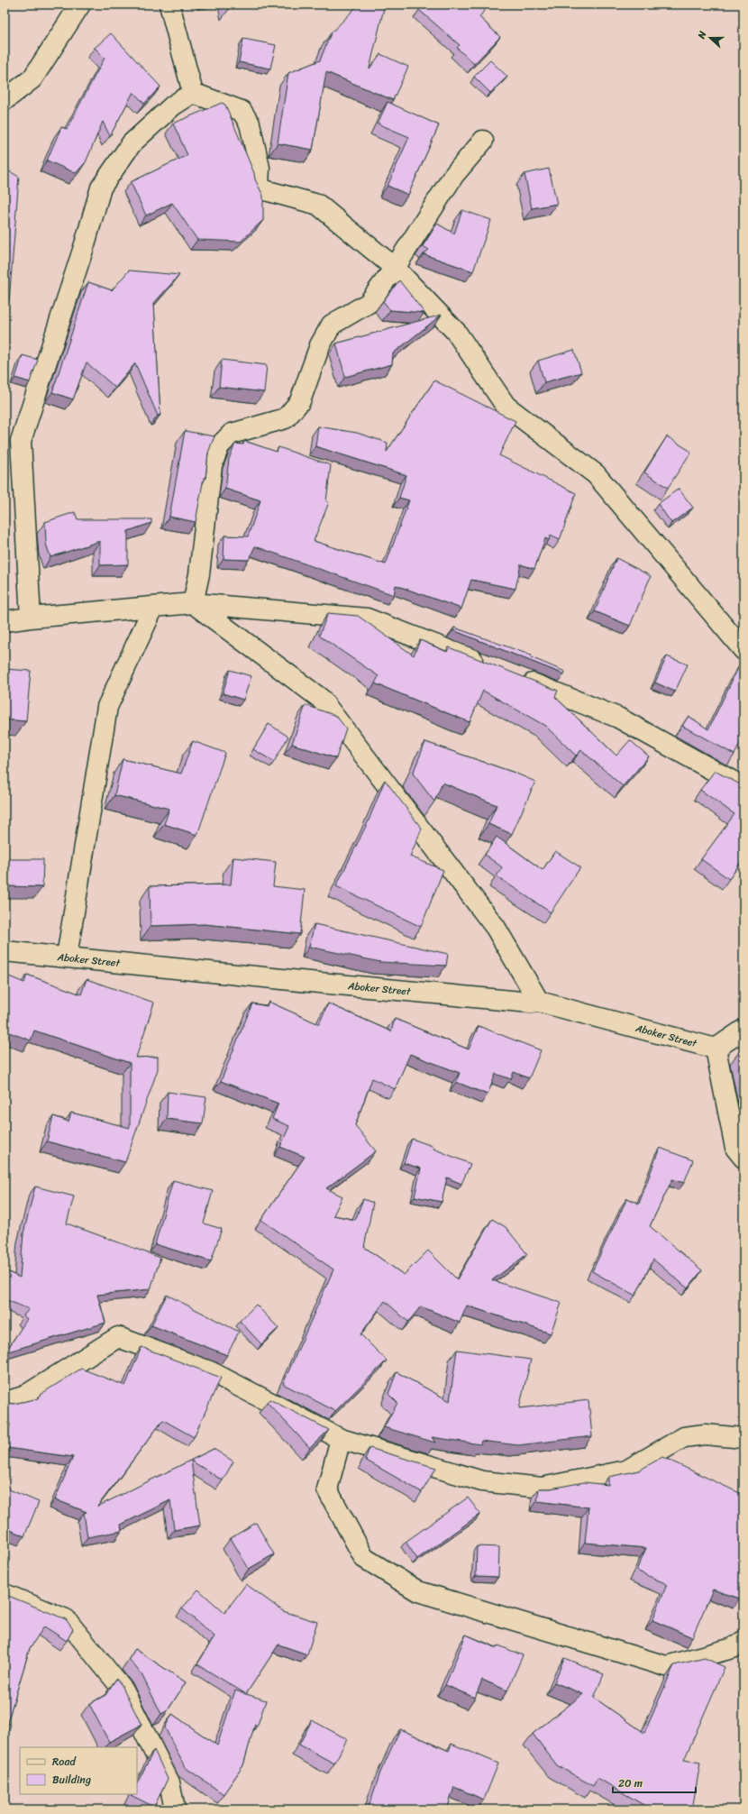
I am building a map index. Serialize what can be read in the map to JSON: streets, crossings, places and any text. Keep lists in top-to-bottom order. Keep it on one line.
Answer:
{"streets":{"street":["Aboker Street"]},"legend":["Road","Building"],"scale_bar":"20 m","north":"left"}
